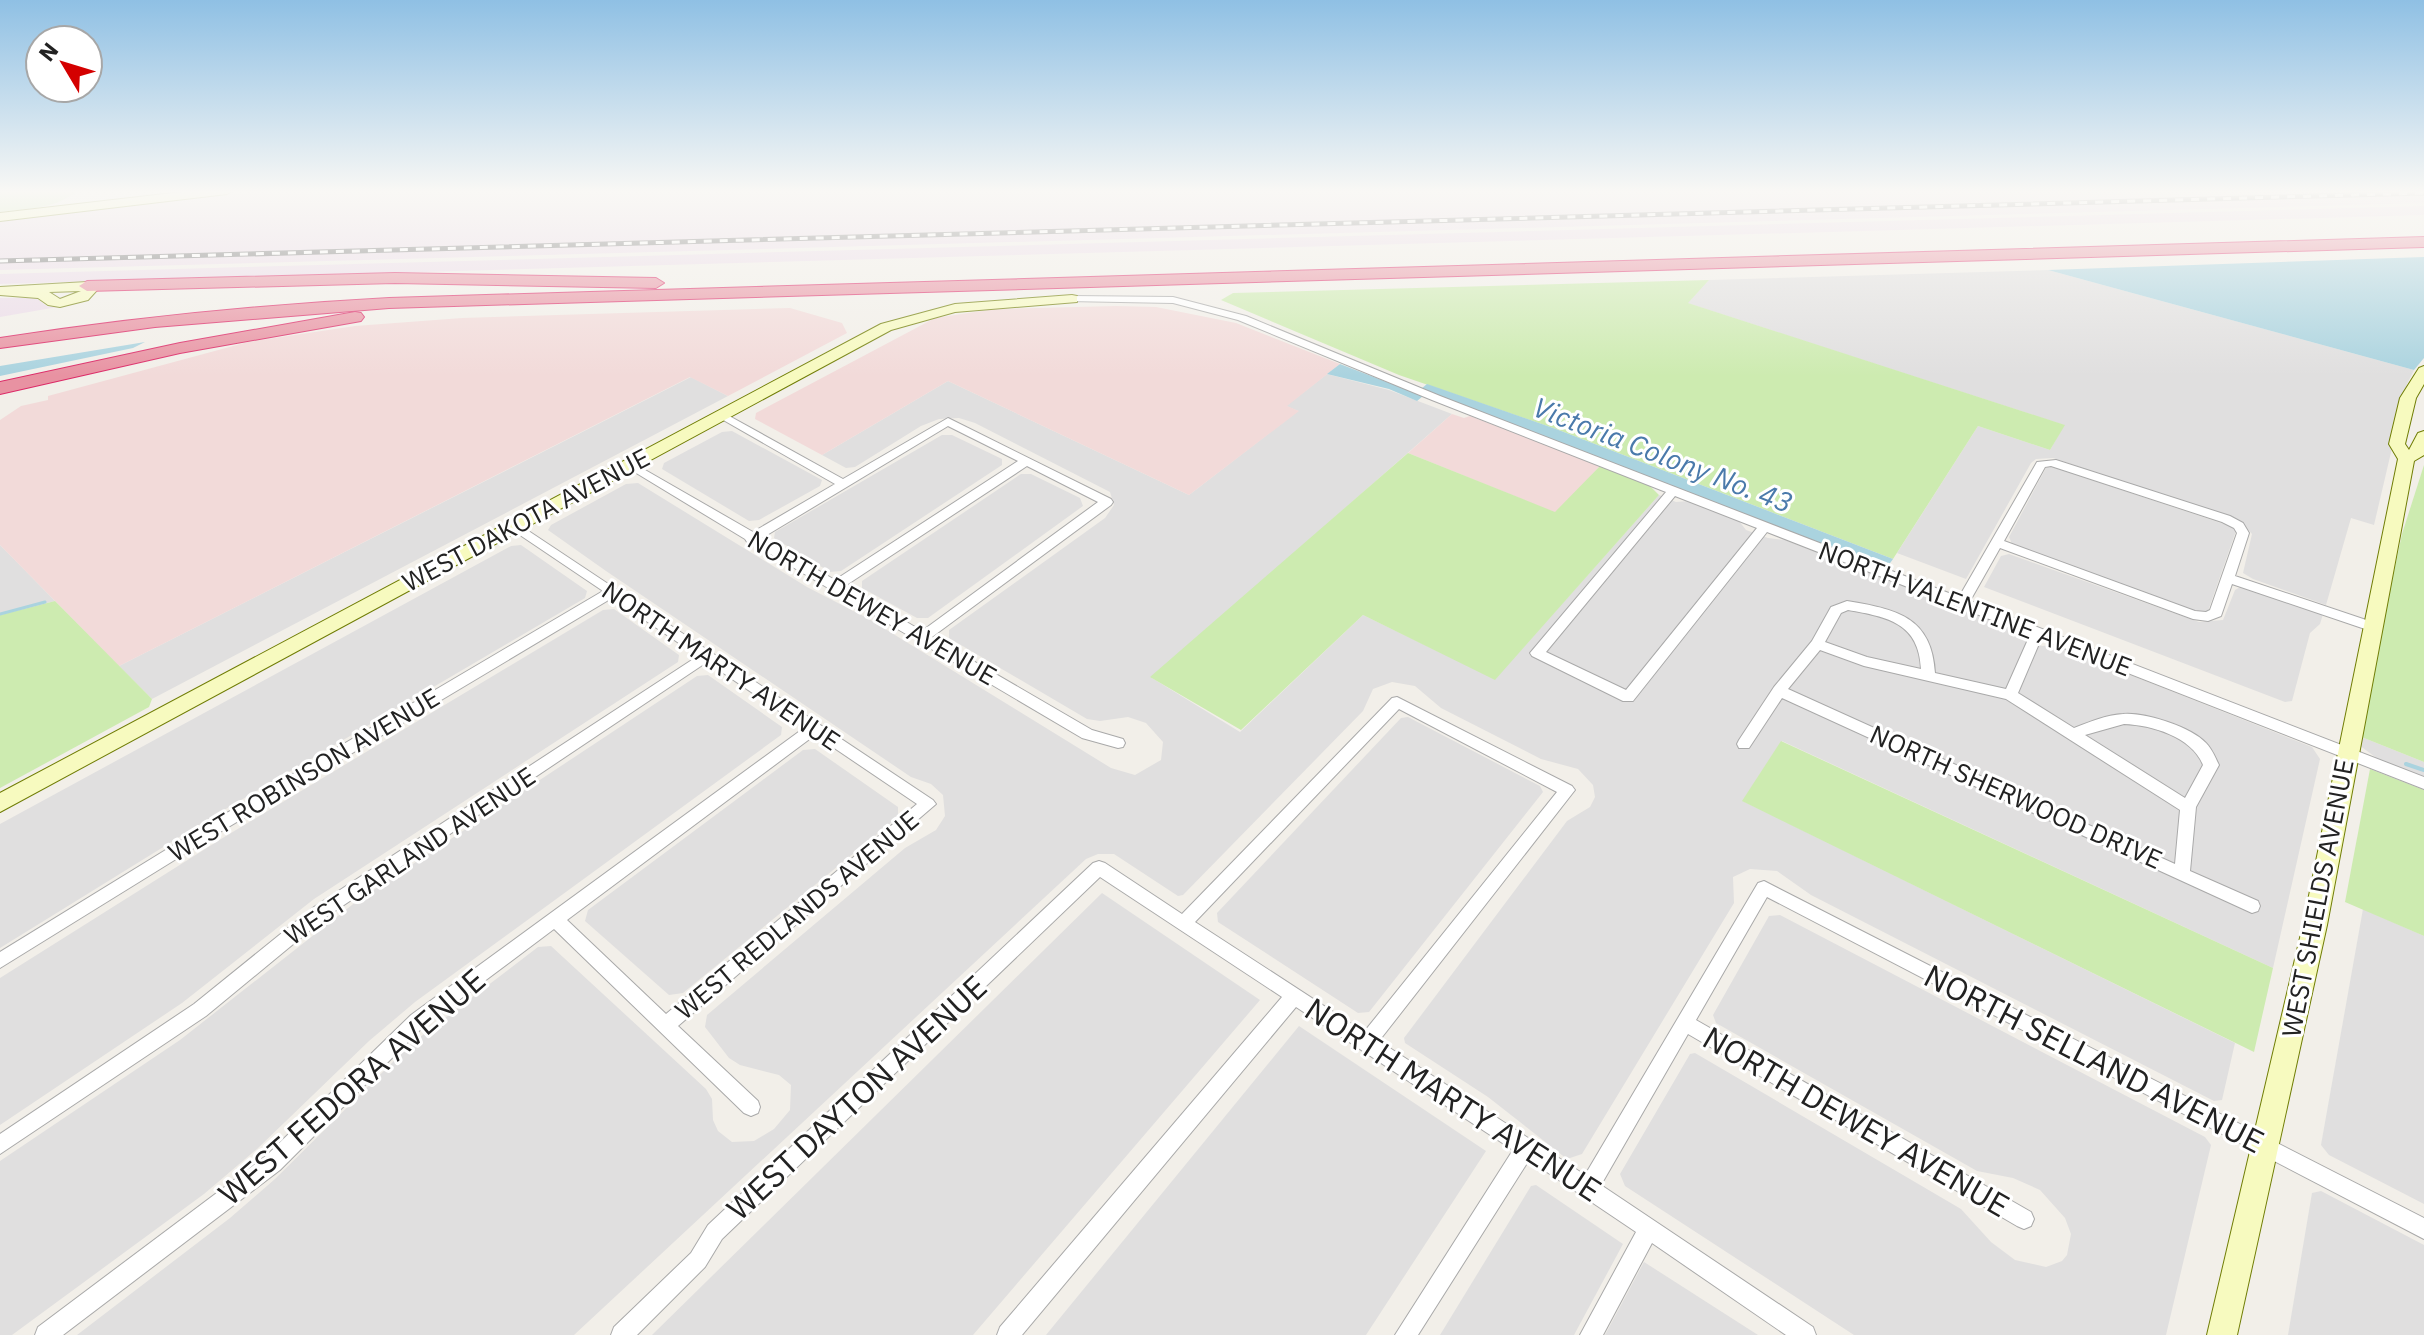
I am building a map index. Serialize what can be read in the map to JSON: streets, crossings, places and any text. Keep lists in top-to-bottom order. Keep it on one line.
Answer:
{"streets":{"street":["WEST DAKOTA AVENUE","NORTH DEWEY AVENUE","NORTH VALENTINE AVENUE","NORTH MARTY AVENUE","WEST ROBINSON AVENUE","NORTH SHERWOOD DRIVE","WEST GARLAND AVENUE","WEST SHIELDS AVENUE","WEST REDLANDS AVENUE","NORTH SELLAND AVENUE","WEST FEDORA AVENUE","WEST DAYTON AVENUE"]},"crossings":[["WEST DAKOTA AVENUE","NORTH DEWEY AVENUE"],["WEST DAKOTA AVENUE","NORTH VALENTINE AVENUE"],["WEST DAKOTA AVENUE","NORTH MARTY AVENUE"],["NORTH DEWEY AVENUE","NORTH SELLAND AVENUE"],["NORTH VALENTINE AVENUE","WEST SHIELDS AVENUE"],["NORTH MARTY AVENUE","WEST ROBINSON AVENUE"],["NORTH MARTY AVENUE","WEST GARLAND AVENUE"],["NORTH MARTY AVENUE","WEST REDLANDS AVENUE"],["NORTH MARTY AVENUE","WEST FEDORA AVENUE"],["NORTH MARTY AVENUE","WEST DAYTON AVENUE"],["WEST SHIELDS AVENUE","NORTH SELLAND AVENUE"]],"water":["Victoria Colony No. 43"],"north":"top left"}
